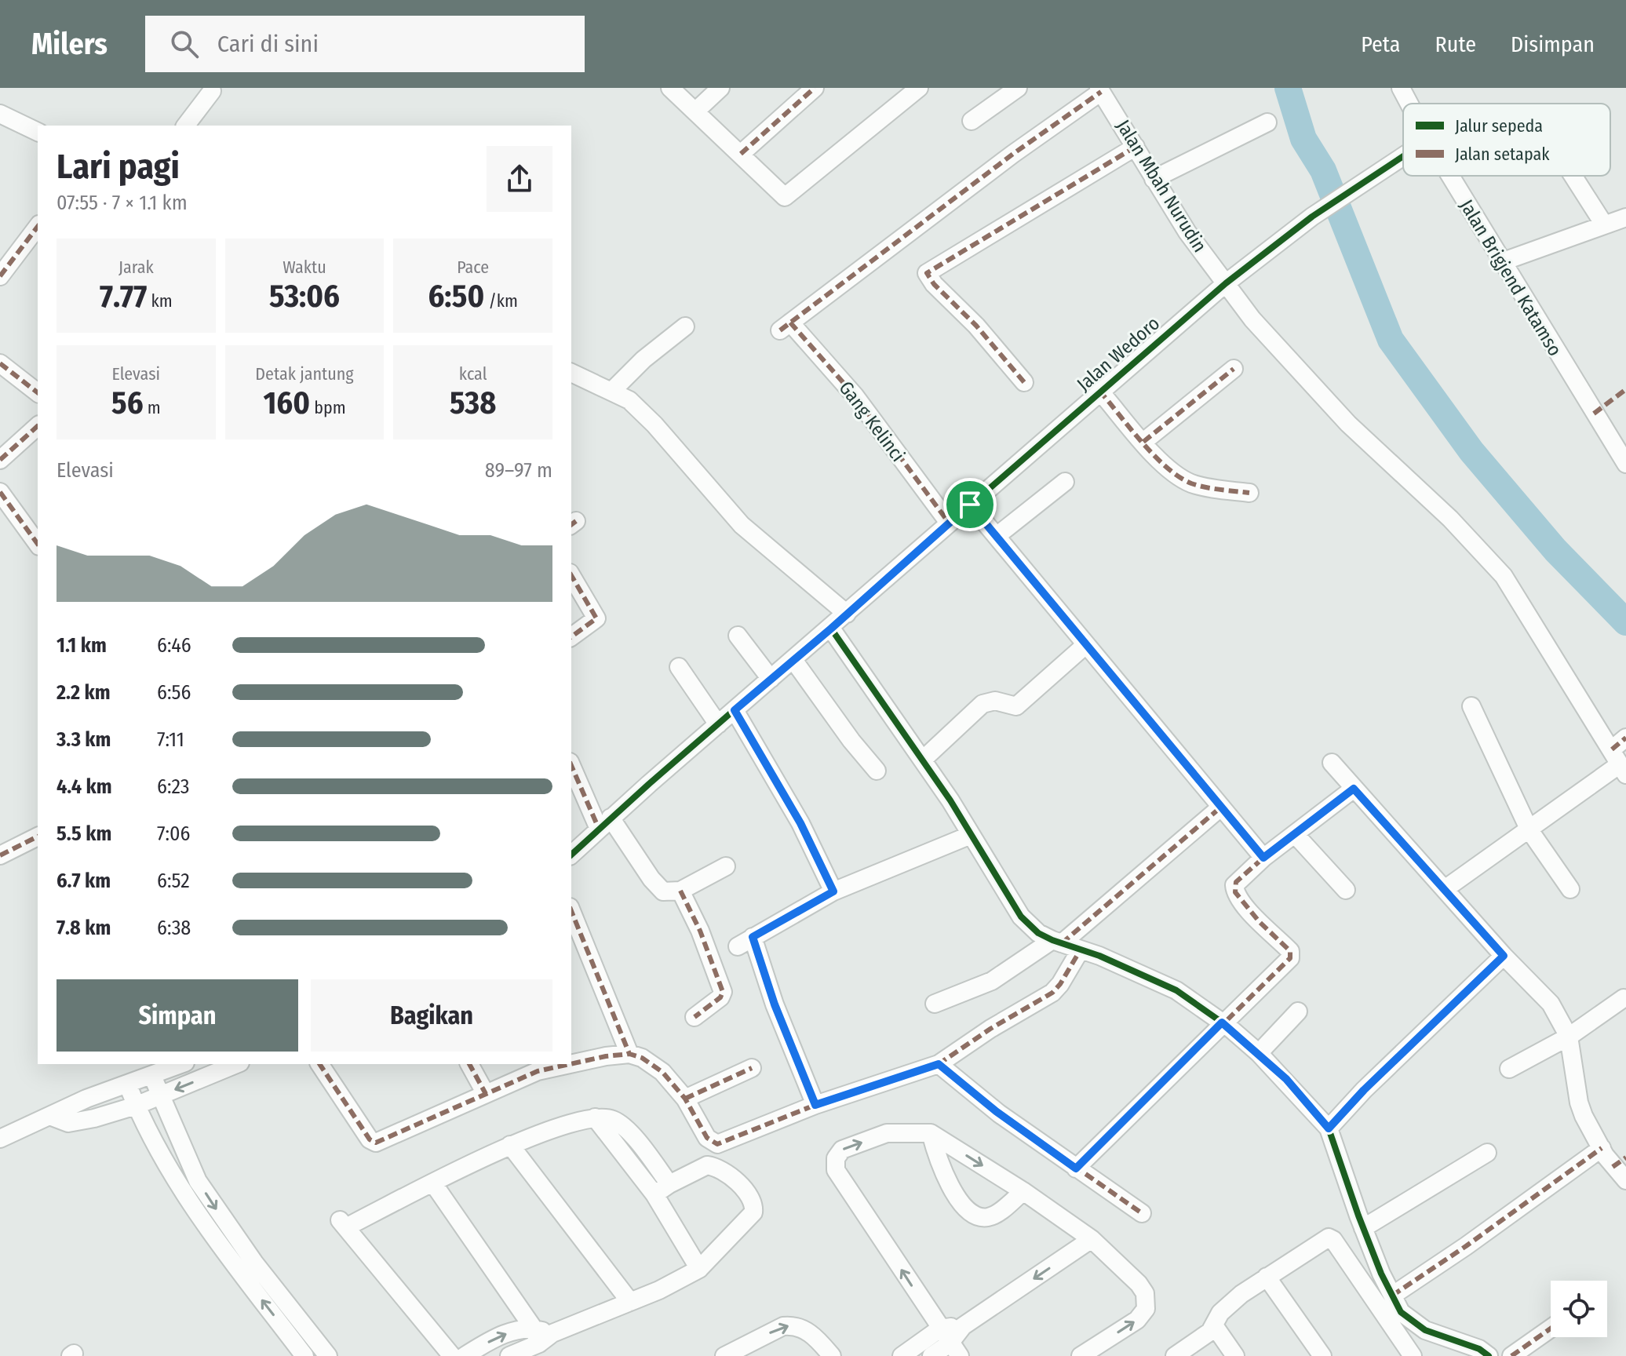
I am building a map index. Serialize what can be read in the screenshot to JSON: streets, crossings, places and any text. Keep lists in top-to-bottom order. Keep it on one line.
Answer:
{"streets":{"street":["Jalan Mbah Nurudin","Jalan Brigjend Katamso","Jalan Wedoro","Gang Kelinci"]},"crossings":[["Jalan Mbah Nurudin","Jalan Wedoro"],["Jalan Mbah Nurudin","Gang Kelinci"],["Jalan Wedoro","Gang Kelinci"]],"legend":["Jalur sepeda","Jalan setapak"],"page":{"header":"Milers","search":"Cari di sini","nav":["Peta","Rute","Disimpan"],"heading":["Lari pagi","07:55 · 7 × 1.1 km"],"stats":[["Jarak","7.77 km"],["Waktu","53:06"],["Pace","6:50 /km"],["Elevasi","56 m"],["Detak jantung","160 bpm"],["kcal","538"]],"chart":["Elevasi","89–97 m"],"list":[{"name":"1.1 km","note":"6:46"},{"name":"2.2 km","note":"6:56"},{"name":"3.3 km","note":"7:11"},{"name":"4.4 km","note":"6:23"},{"name":"5.5 km","note":"7:06"},{"name":"6.7 km","note":"6:52"},{"name":"7.8 km","note":"6:38"}],"buttons":["Simpan","Bagikan"]}}
